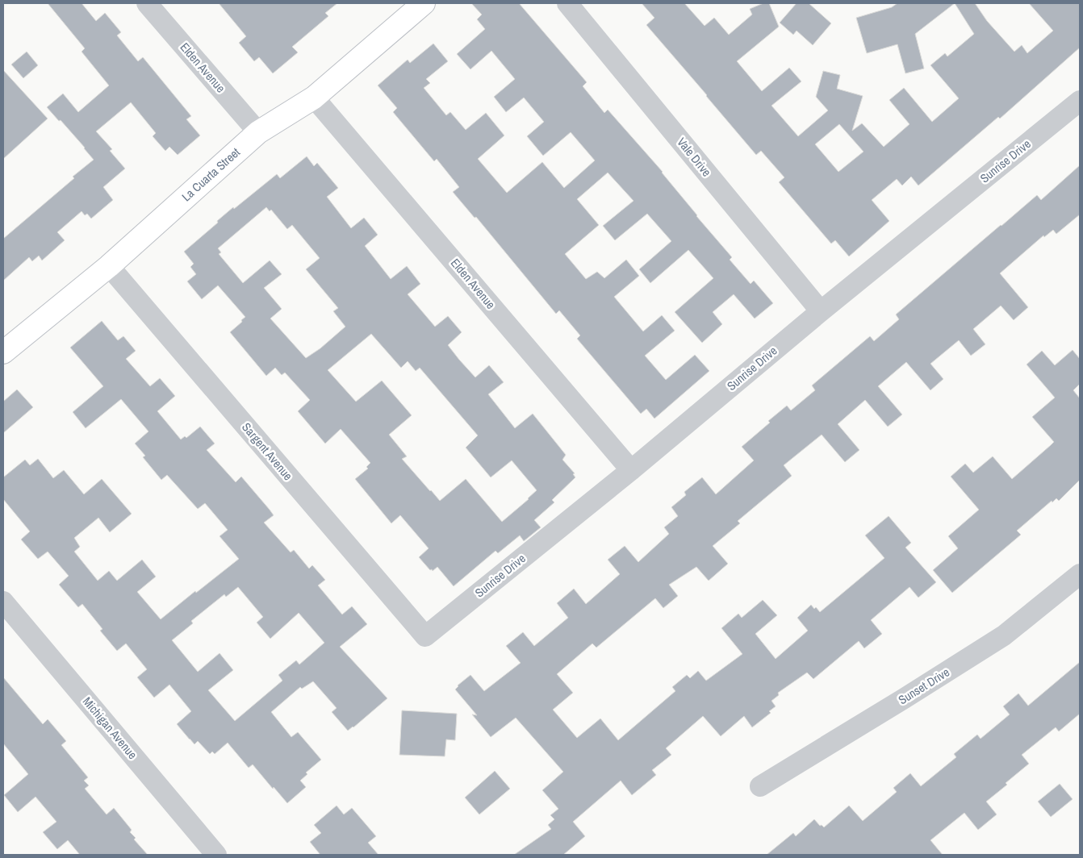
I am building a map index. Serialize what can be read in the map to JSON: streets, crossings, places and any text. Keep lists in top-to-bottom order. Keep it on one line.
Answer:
{"streets":{"street":["Elden Avenue","Vale Drive","Sunrise Drive","La Cuarta Street","Sargent Avenue","Sunset Drive","Michigan Avenue"]},"crossings":[["Elden Avenue","Sunrise Drive"],["Elden Avenue","La Cuarta Street"],["Vale Drive","Sunrise Drive"],["Sunrise Drive","Sargent Avenue"],["La Cuarta Street","Sargent Avenue"]]}
